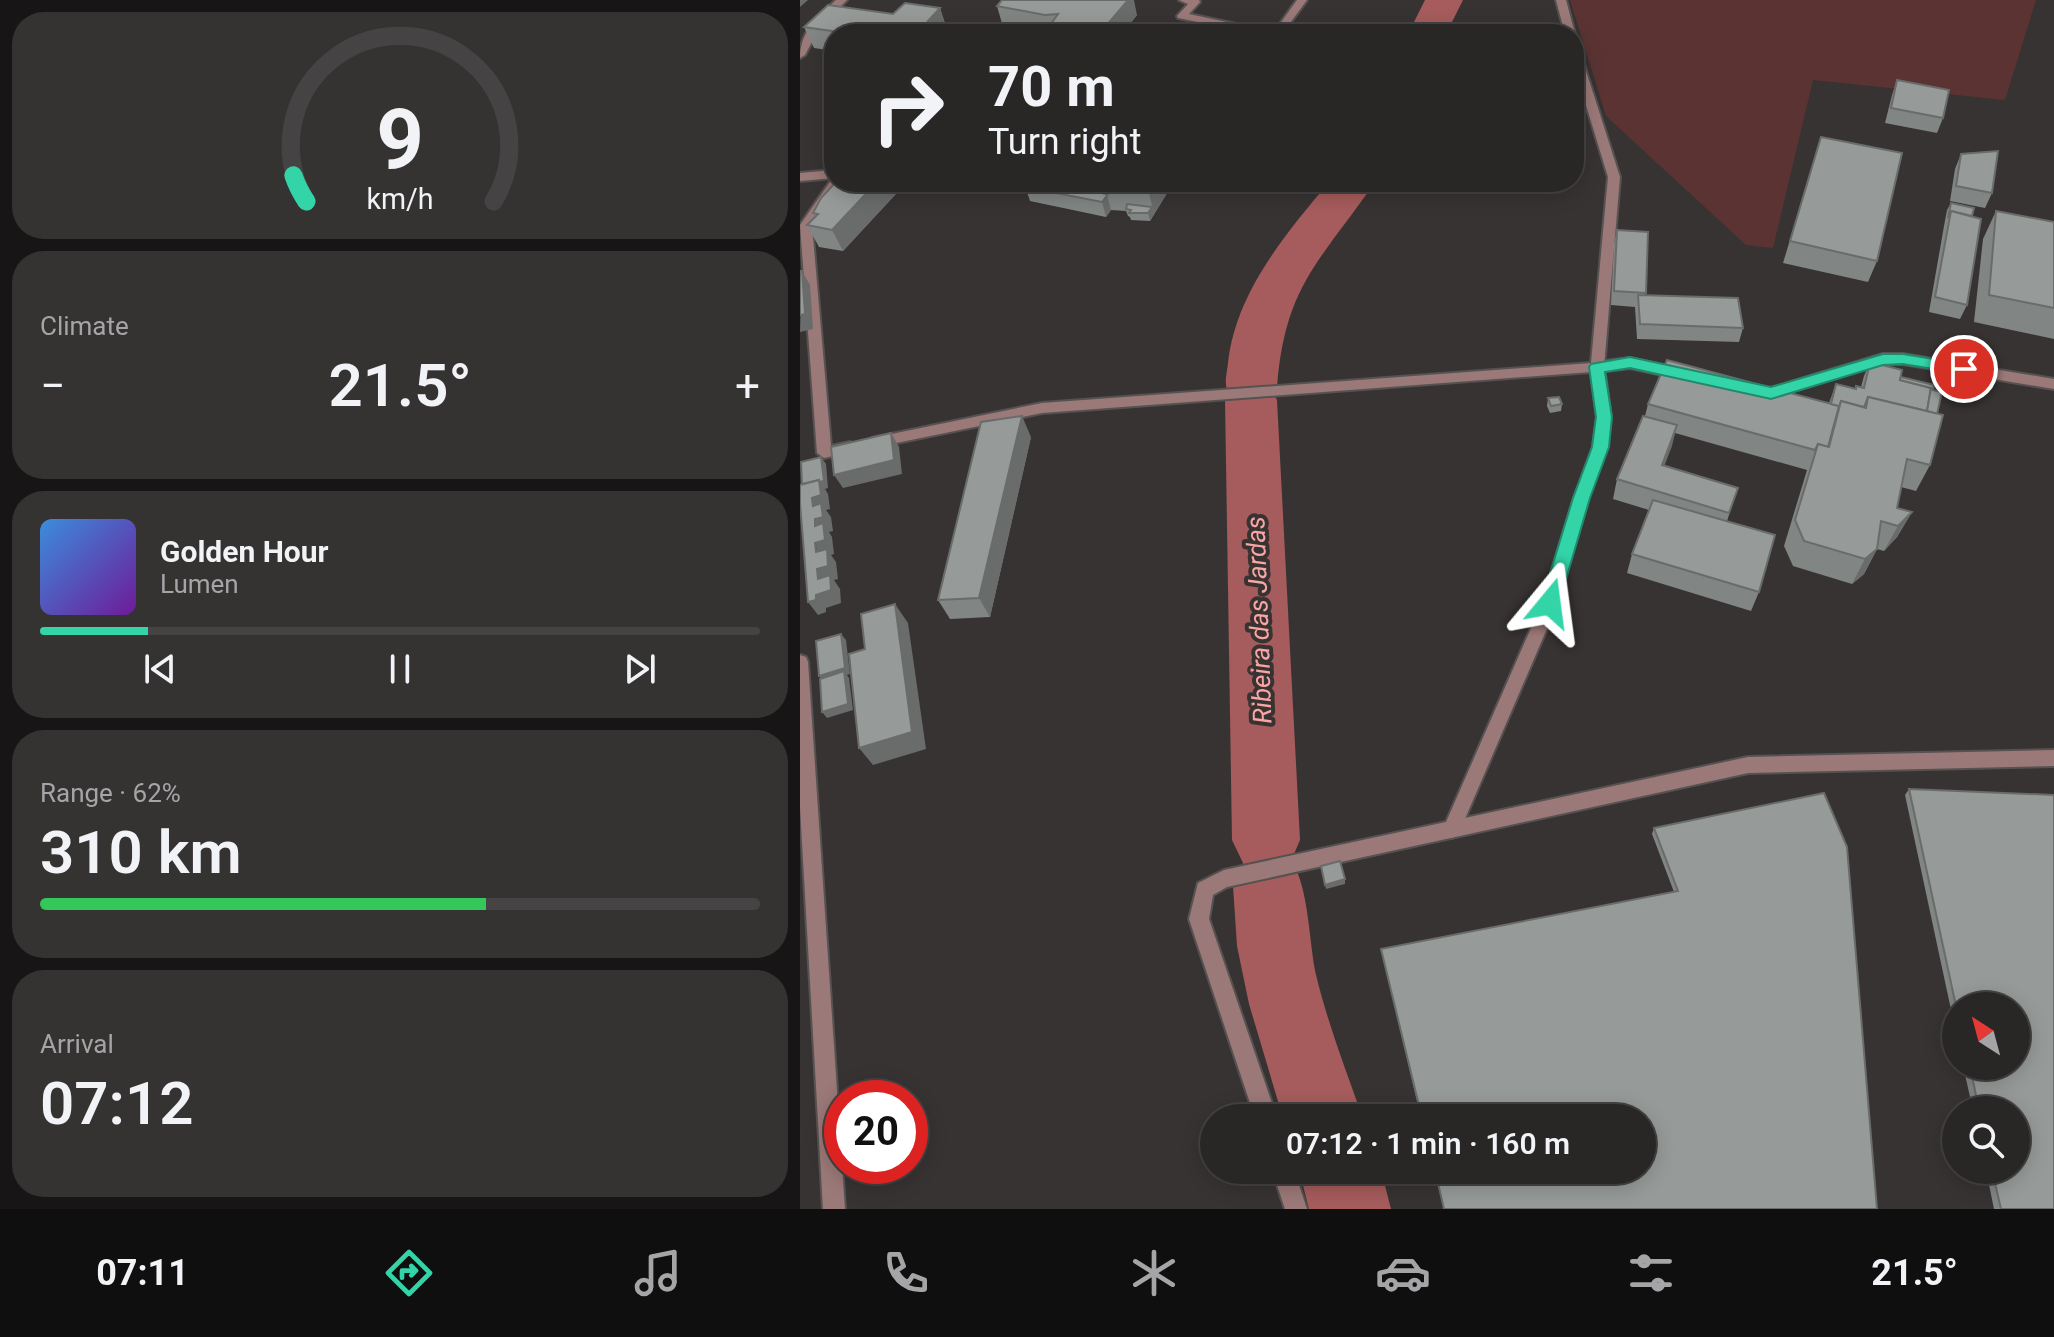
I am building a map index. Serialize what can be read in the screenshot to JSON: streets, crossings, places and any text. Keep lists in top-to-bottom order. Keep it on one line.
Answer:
{"water":["Ribeira das Jardas"],"north":"top left","page":{"turn":["70 m","Turn right"],"tile":["Climate",["Range · 62%","310 km"],["Arrival","07:12"]],"heat":["−","21.5°","+"],"song":["Golden Hour","Lumen"],"limit":"20","trip":"07:12 · 1 min · 160 m","tabs":["07:11","21.5°"],"gauge":["9","km/h"]}}
